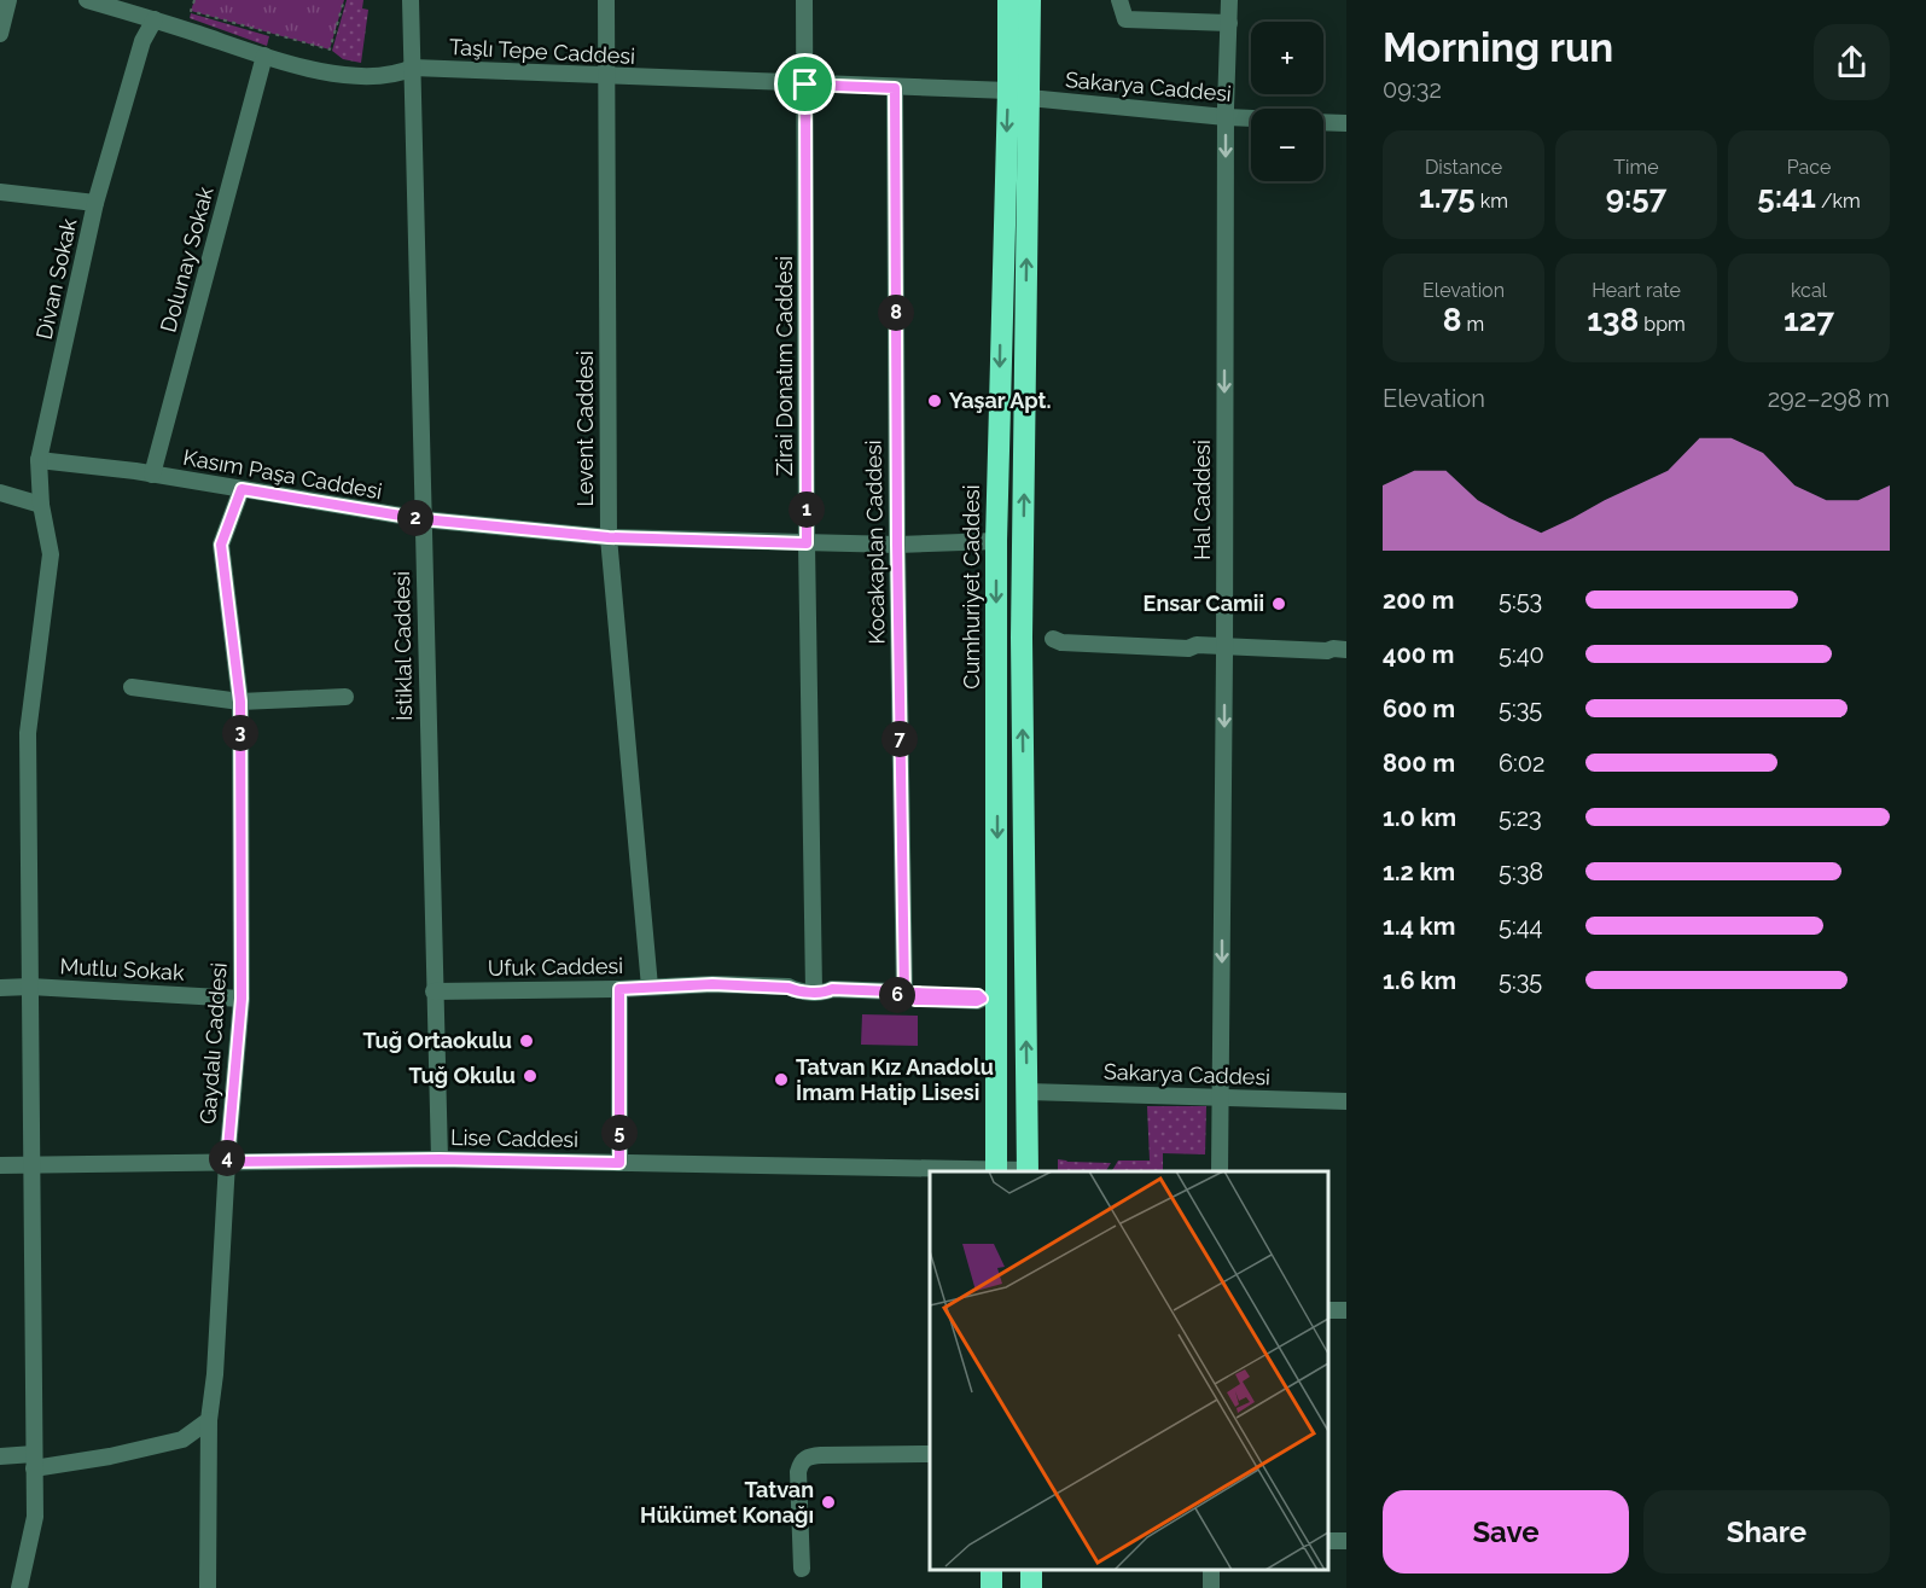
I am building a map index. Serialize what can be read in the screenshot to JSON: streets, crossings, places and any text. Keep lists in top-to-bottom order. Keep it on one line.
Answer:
{"streets":{"highway":["Cumhuriyet Caddesi"],"street":["Taşlı Tepe Caddesi","Sakarya Caddesi","Dolunay Sokak","Divan Sokak","Zirai Donatım Caddesi","Levent Caddesi","Kasım Paşa Caddesi","Hal Caddesi","Kocakaplan Caddesi","İstiklal Caddesi","Ufuk Caddesi","Mutlu Sokak","Gaydalı Caddesi","Lise Caddesi"]},"crossings":[["Taşlı Tepe Caddesi","Sakarya Caddesi"],["Taşlı Tepe Caddesi","Dolunay Sokak"],["Taşlı Tepe Caddesi","Divan Sokak"],["Taşlı Tepe Caddesi","Zirai Donatım Caddesi"],["Taşlı Tepe Caddesi","Levent Caddesi"],["Taşlı Tepe Caddesi","Kocakaplan Caddesi"],["Taşlı Tepe Caddesi","Cumhuriyet Caddesi"],["Taşlı Tepe Caddesi","İstiklal Caddesi"],["Sakarya Caddesi","Hal Caddesi"],["Sakarya Caddesi","Cumhuriyet Caddesi"],["Dolunay Sokak","Kasım Paşa Caddesi"],["Divan Sokak","Kasım Paşa Caddesi"],["Divan Sokak","Mutlu Sokak"],["Divan Sokak","Lise Caddesi"],["Zirai Donatım Caddesi","Kasım Paşa Caddesi"],["Zirai Donatım Caddesi","Ufuk Caddesi"],["Levent Caddesi","Kasım Paşa Caddesi"],["Levent Caddesi","Ufuk Caddesi"],["Kasım Paşa Caddesi","Kocakaplan Caddesi"],["Kasım Paşa Caddesi","Cumhuriyet Caddesi"],["Kasım Paşa Caddesi","İstiklal Caddesi"],["Kasım Paşa Caddesi","Gaydalı Caddesi"],["Kocakaplan Caddesi","Ufuk Caddesi"],["Cumhuriyet Caddesi","Ufuk Caddesi"],["Cumhuriyet Caddesi","Lise Caddesi"],["İstiklal Caddesi","Ufuk Caddesi"],["İstiklal Caddesi","Lise Caddesi"],["Mutlu Sokak","Gaydalı Caddesi"],["Gaydalı Caddesi","Lise Caddesi"]],"one_way":["Hal Caddesi"],"places":["Yaşar Apt.","Ensar Camii","Tuğ Ortaokulu","Tuğ Okulu","Tatvan Kız Anadolu İmam Hatip Lisesi","Tatvan Hükümet Konağı"],"page":{"heading":["Morning run","09:32"],"map_buttons":["+","−"],"stats":[["Distance","1.75 km"],["Time","9:57"],["Pace","5:41 /km"],["Elevation","8 m"],["Heart rate","138 bpm"],["kcal","127"]],"pins":["8","1","2","3","7","6","5","4"],"chart":["Elevation","292–298 m"],"list":[{"name":"200 m","note":"5:53"},{"name":"400 m","note":"5:40"},{"name":"600 m","note":"5:35"},{"name":"800 m","note":"6:02"},{"name":"1.0 km","note":"5:23"},{"name":"1.2 km","note":"5:38"},{"name":"1.4 km","note":"5:44"},{"name":"1.6 km","note":"5:35"}],"buttons":["Save","Share"]}}
